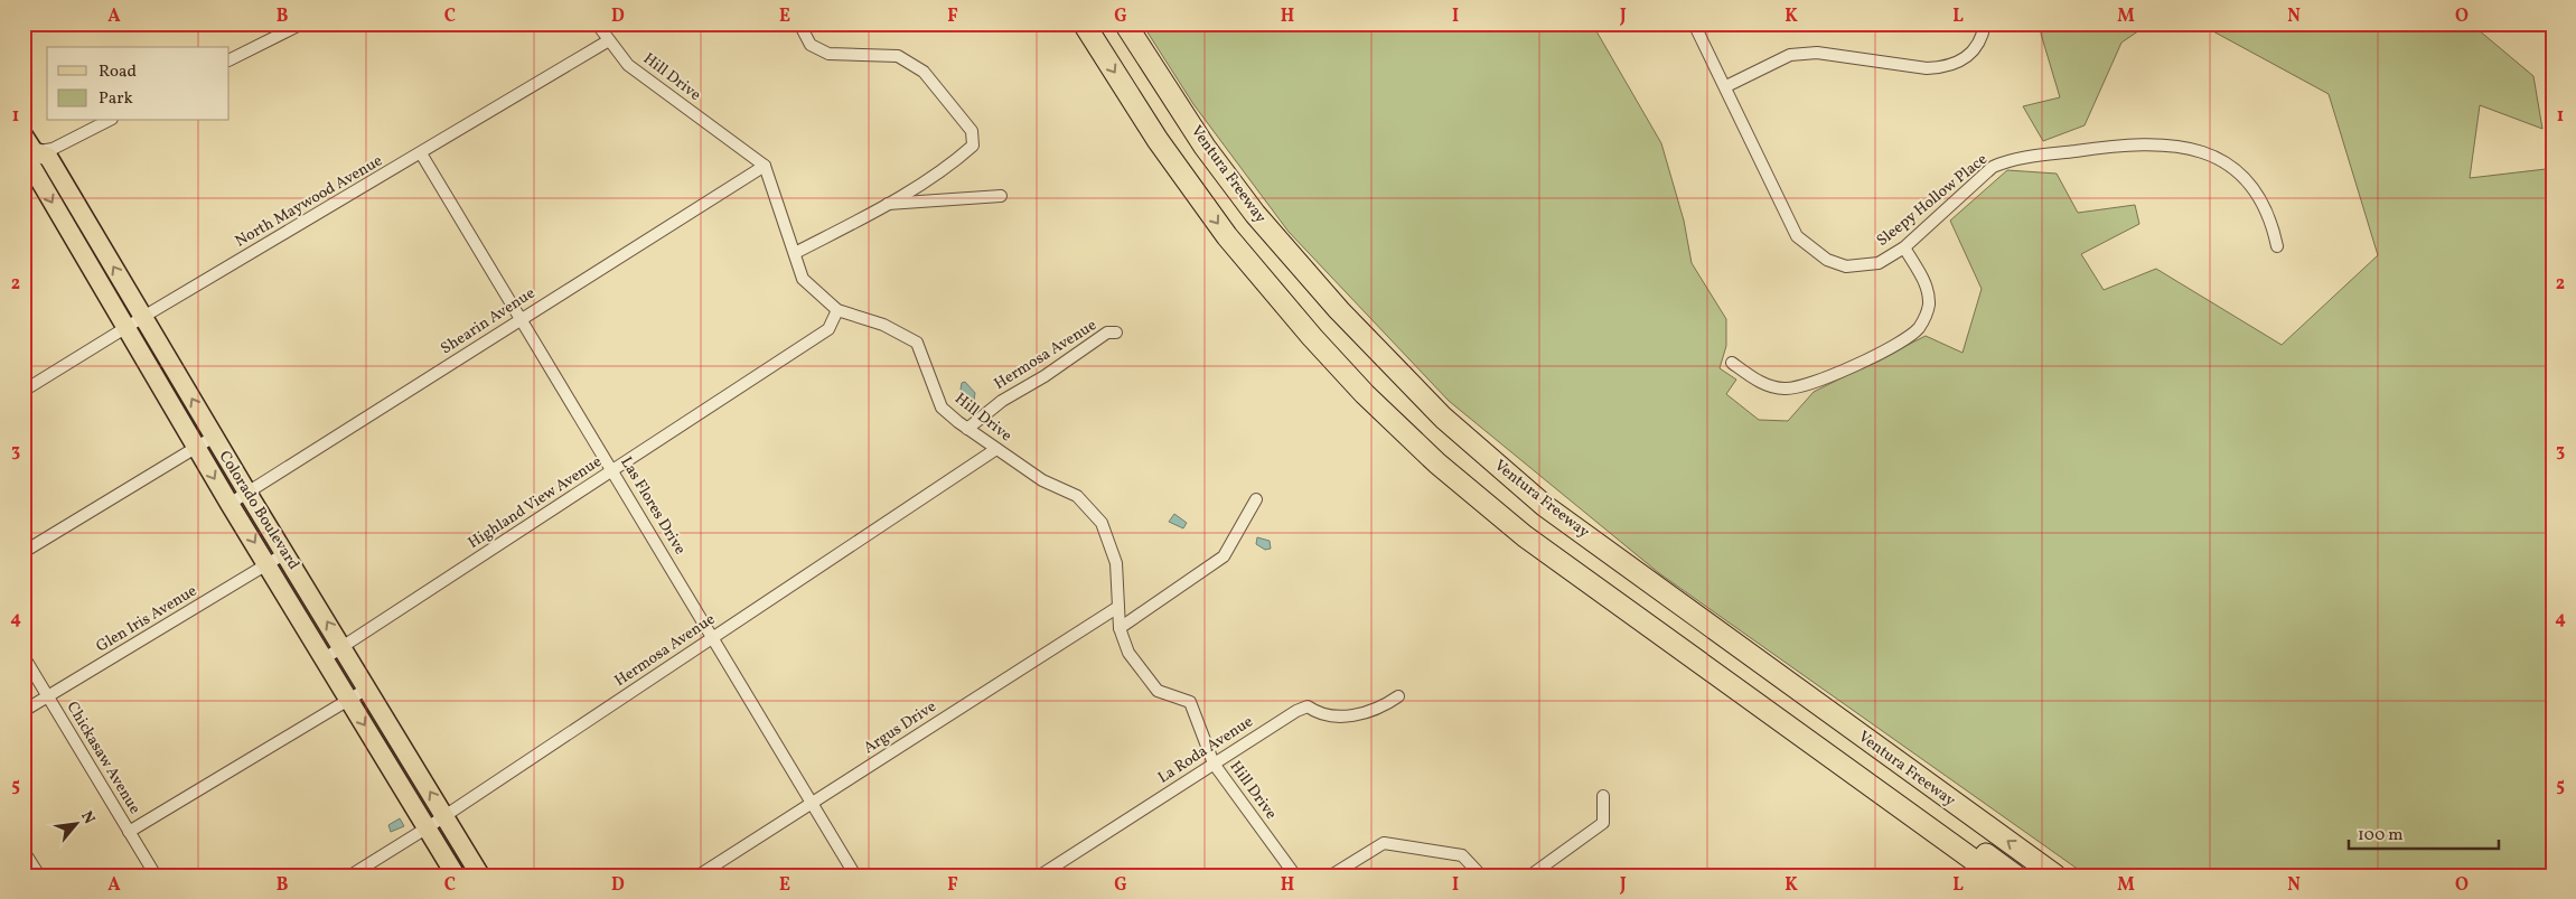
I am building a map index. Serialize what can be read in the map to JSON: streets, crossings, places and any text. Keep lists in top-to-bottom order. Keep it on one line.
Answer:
{"streets":{"highway":["Ventura Freeway"],"main road":["Colorado Boulevard"],"street":["Hill Drive","Sleepy Hollow Place","North Maywood Avenue","Shearin Avenue","Hermosa Avenue","Highland View Avenue","Las Flores Drive","Glen Iris Avenue","Argus Drive","La Roda Avenue","Chickasaw Avenue"]},"crossings":[["Hill Drive","North Maywood Avenue"],["Hill Drive","Shearin Avenue"],["Hill Drive","Hermosa Avenue"],["Hill Drive","Highland View Avenue"],["Hill Drive","Argus Drive"],["Hill Drive","La Roda Avenue"],["North Maywood Avenue","Las Flores Drive"],["North Maywood Avenue","Colorado Boulevard"],["Shearin Avenue","Las Flores Drive"],["Shearin Avenue","Colorado Boulevard"],["Hermosa Avenue","Las Flores Drive"],["Hermosa Avenue","Colorado Boulevard"],["Highland View Avenue","Las Flores Drive"],["Highland View Avenue","Colorado Boulevard"],["Las Flores Drive","Argus Drive"],["Colorado Boulevard","Glen Iris Avenue"],["Glen Iris Avenue","Chickasaw Avenue"]],"legend":["Road","Park"],"scale_bar":"100 m","north":"top right","grid":{"columns":["A","B","C","D","E","F","G","H","I","J","K","L","M","N","O"],"rows":["1","2","3","4","5"]}}
